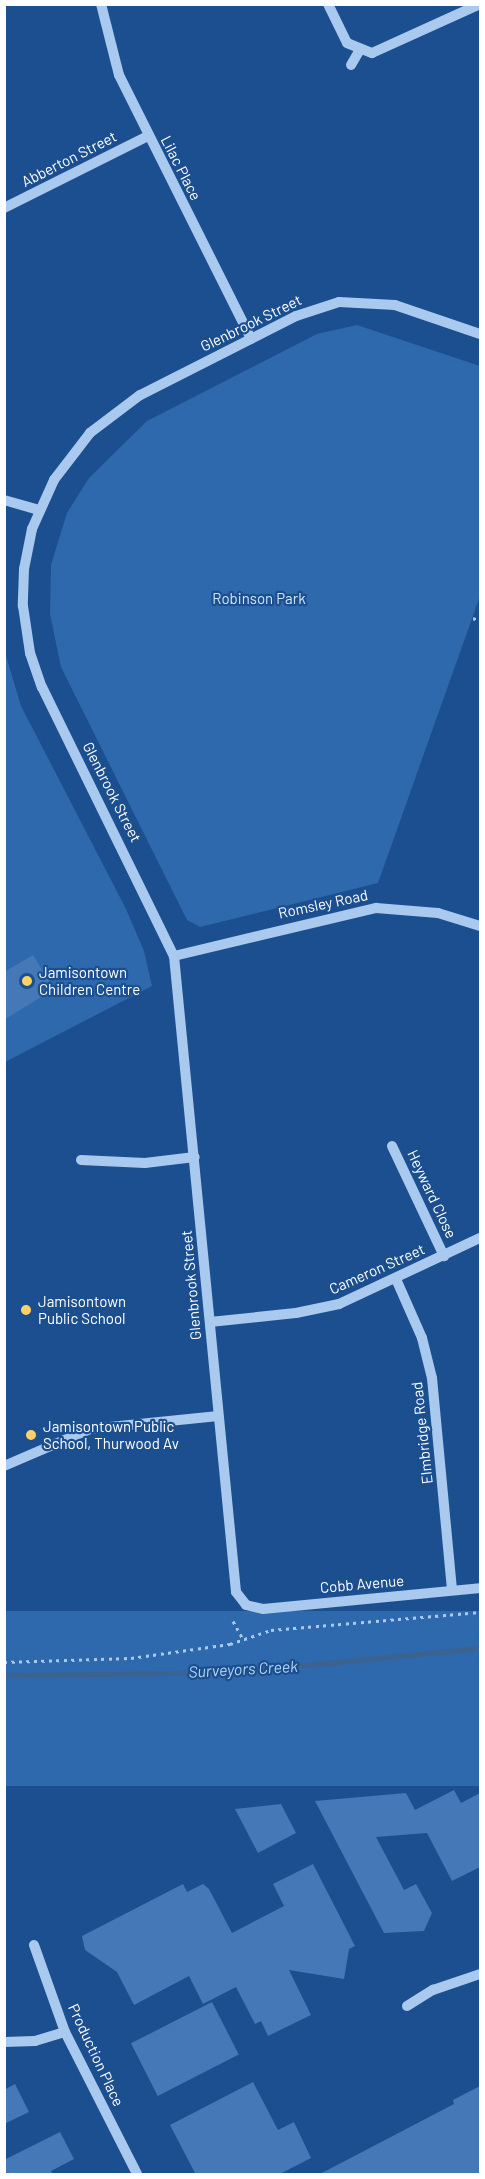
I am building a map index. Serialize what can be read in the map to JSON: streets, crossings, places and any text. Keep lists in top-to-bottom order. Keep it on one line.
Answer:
{"streets":{"street":["Abberton Street","Lilac Place","Glenbrook Street","Romsley Road","Heyward Close","Cameron Street","Elmbridge Road","Cobb Avenue","Production Place"]},"crossings":[["Abberton Street","Lilac Place"],["Lilac Place","Glenbrook Street"],["Glenbrook Street","Romsley Road"],["Glenbrook Street","Cameron Street"],["Glenbrook Street","Cobb Avenue"],["Heyward Close","Cameron Street"],["Cameron Street","Elmbridge Road"],["Elmbridge Road","Cobb Avenue"]],"water":["Surveyors Creek"],"parks":["Robinson Park"],"places":["Jamisontown Children Centre","Jamisontown Public School","Jamisontown Public School, Thurwood Av"]}
